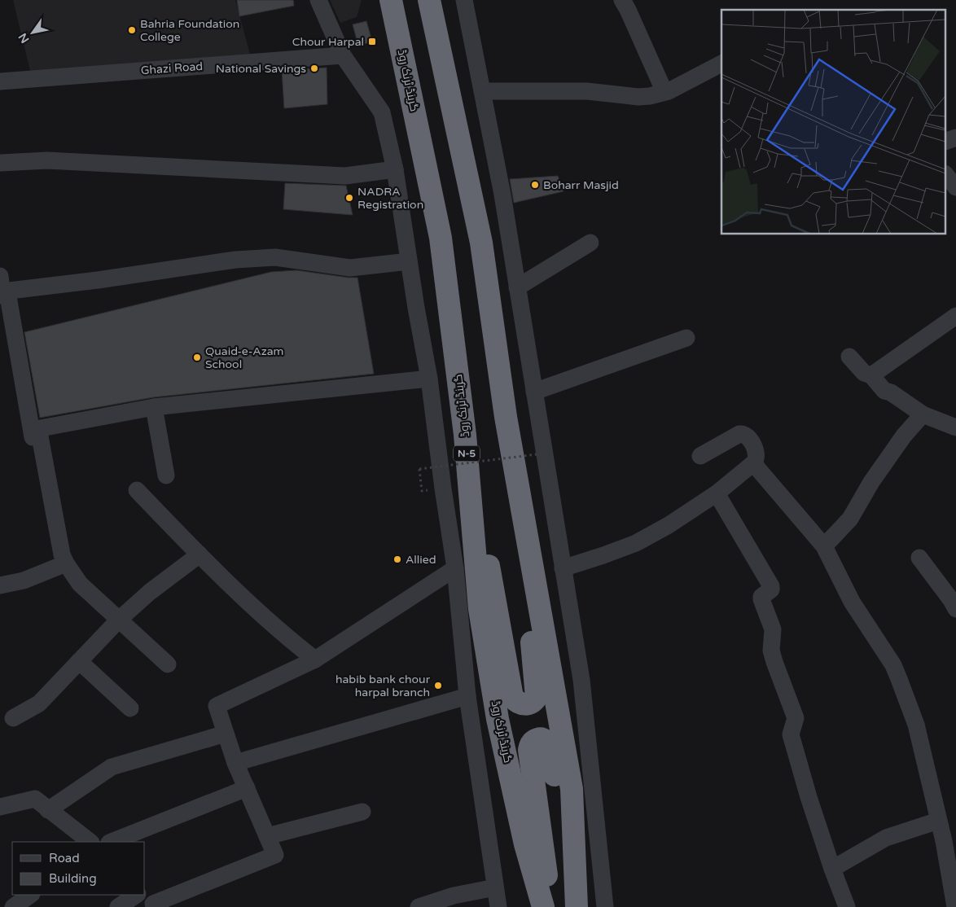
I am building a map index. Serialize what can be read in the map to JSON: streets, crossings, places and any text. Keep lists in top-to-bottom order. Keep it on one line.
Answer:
{"streets":{"highway":["گرینڈ ٹرنک روڈ","N-5"],"street":["Ghazi Road"]},"places":{"other":["Bahria Foundation College","National Savings","Boharr Masjid","NADRA Registration","Quaid-e-Azam School","Allied","habib bank chour harpal branch"],"transit":["Chour Harpal"]},"legend":["Road","Building"],"north":"bottom left"}
